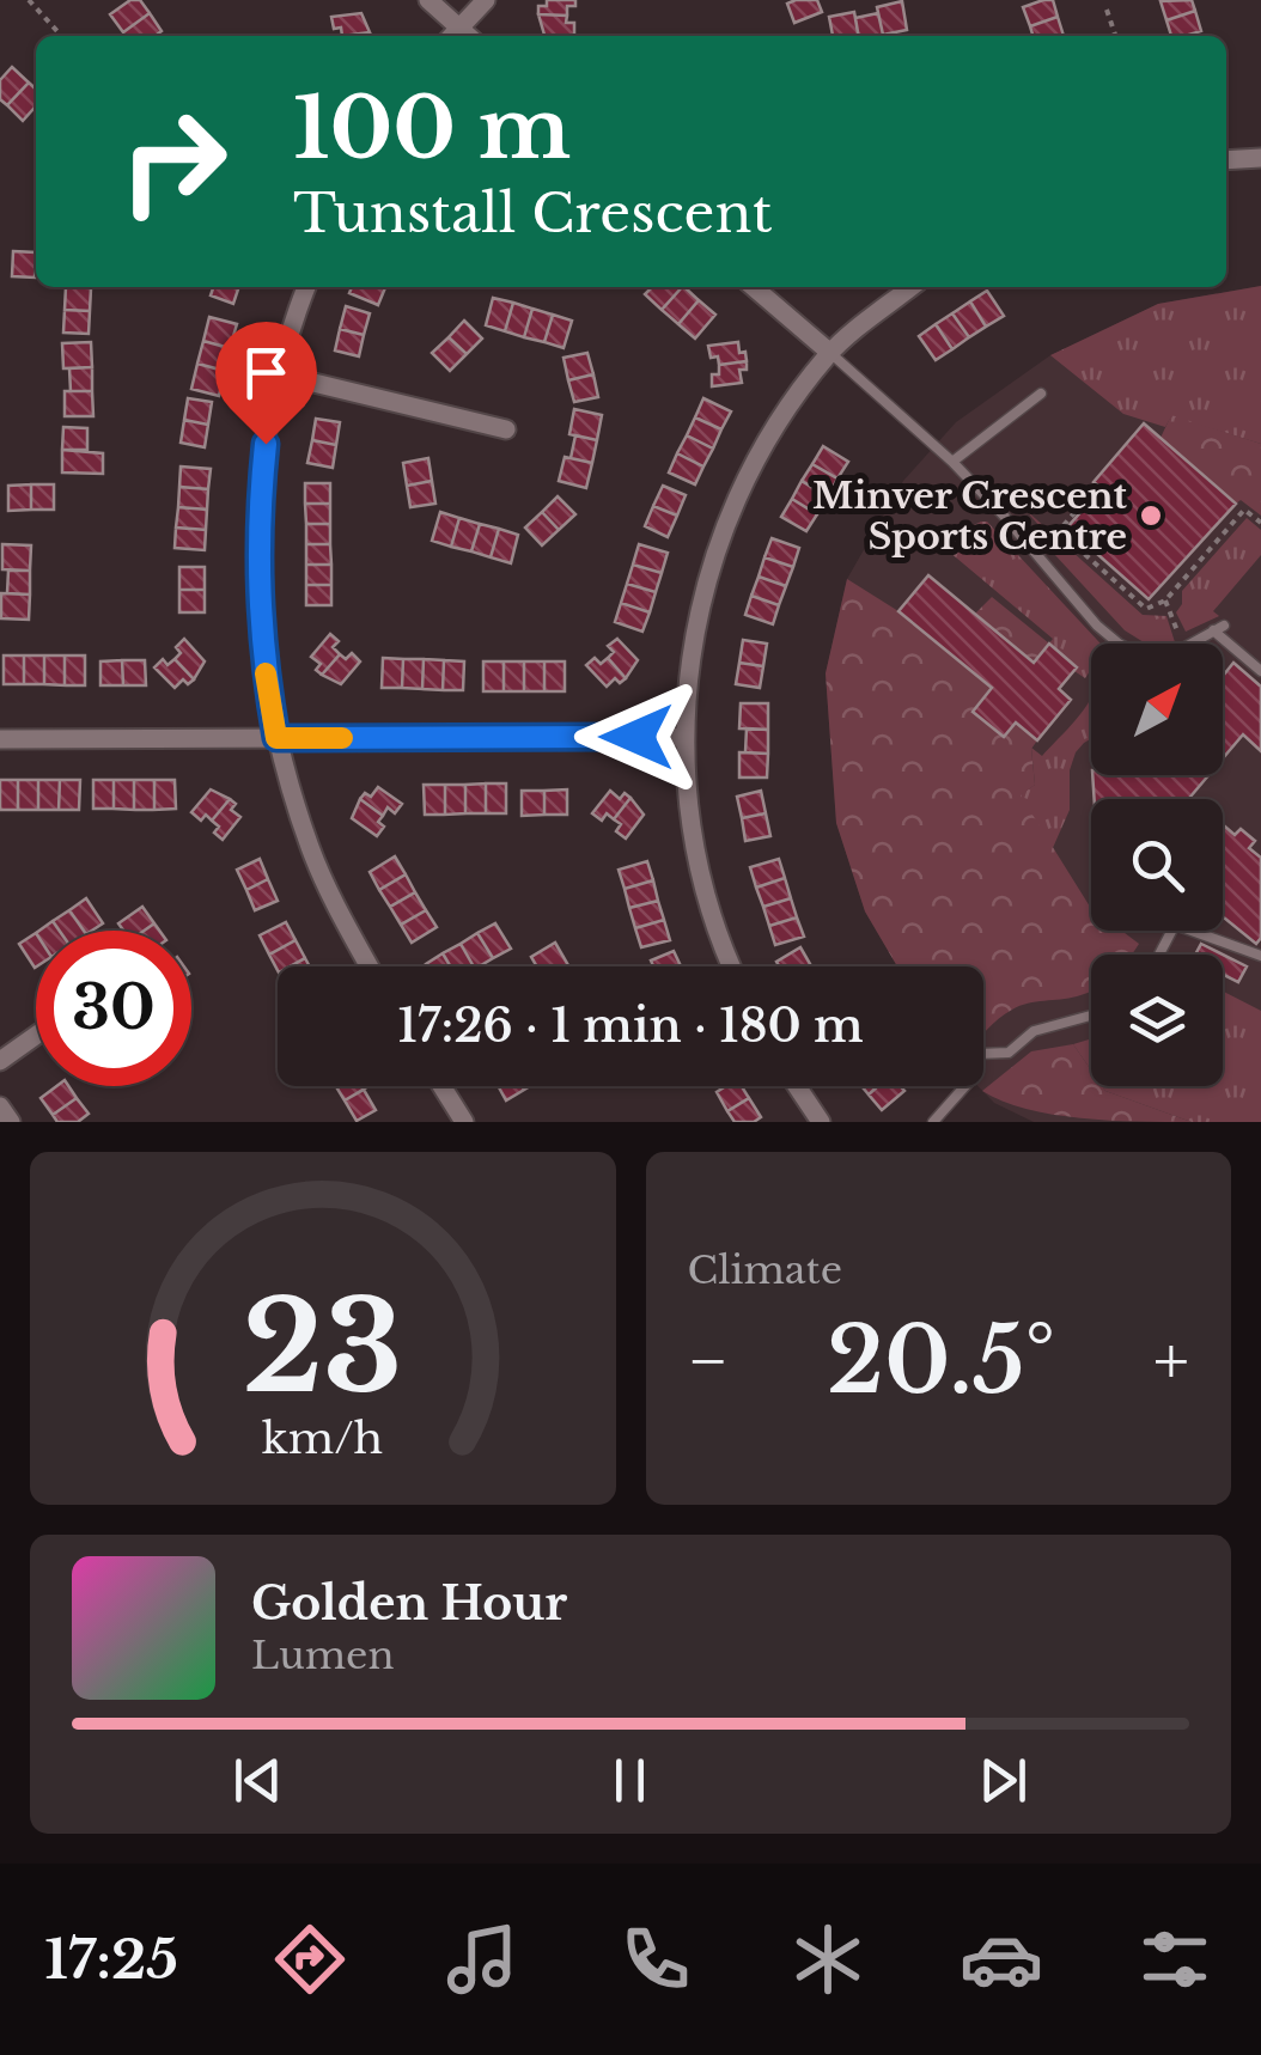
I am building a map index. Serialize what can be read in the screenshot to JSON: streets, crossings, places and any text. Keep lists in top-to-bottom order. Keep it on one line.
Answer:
{"places":["Minver Crescent Sports Centre"],"north":"top right","page":{"turn":["100 m","Tunstall Crescent"],"limit":"30","trip":"17:26 · 1 min · 180 m","tile":"Climate","heat":["−","20.5°","+"],"song":["Golden Hour","Lumen"],"tabs":"17:25","gauge":["23","km/h"]}}
